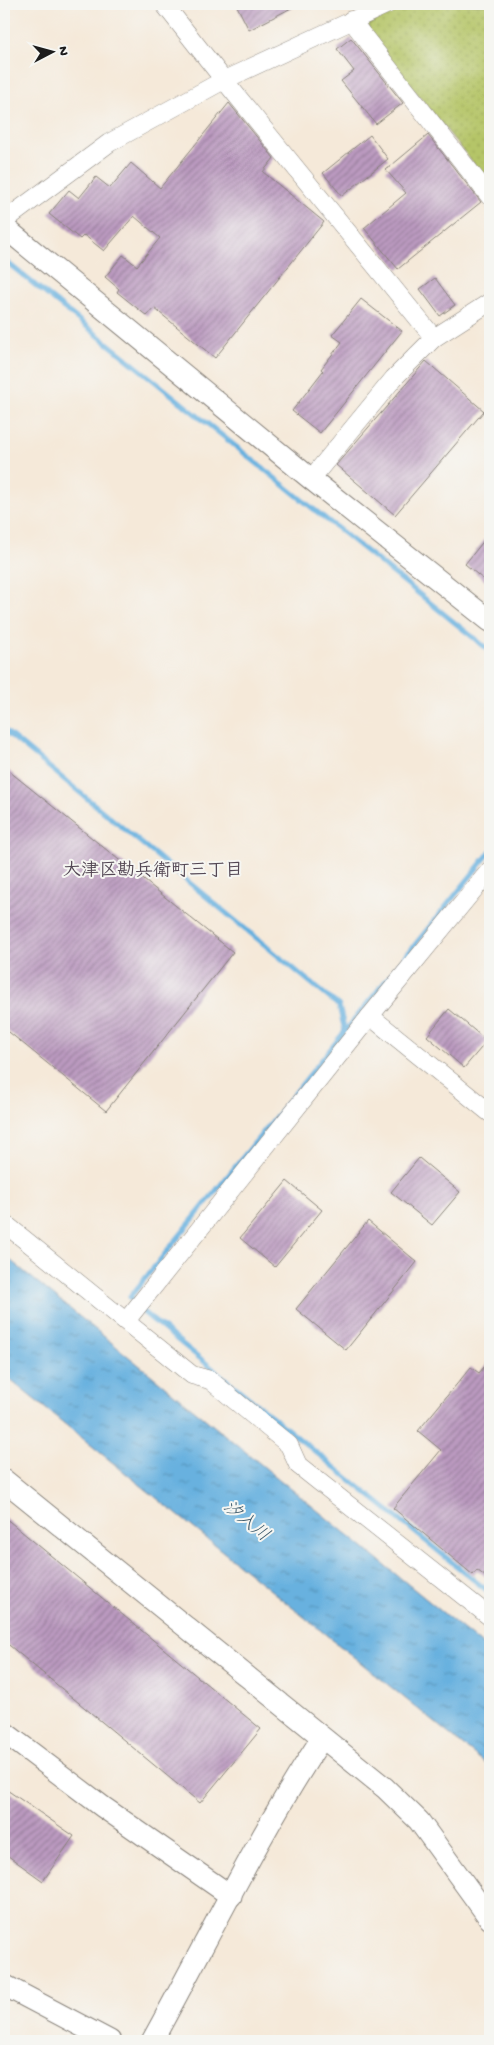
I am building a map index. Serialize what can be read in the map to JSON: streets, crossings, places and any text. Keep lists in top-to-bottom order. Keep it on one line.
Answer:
{"districts":["大津区勘兵衛町三丁目"],"water":["汐入川"],"north":"right"}
